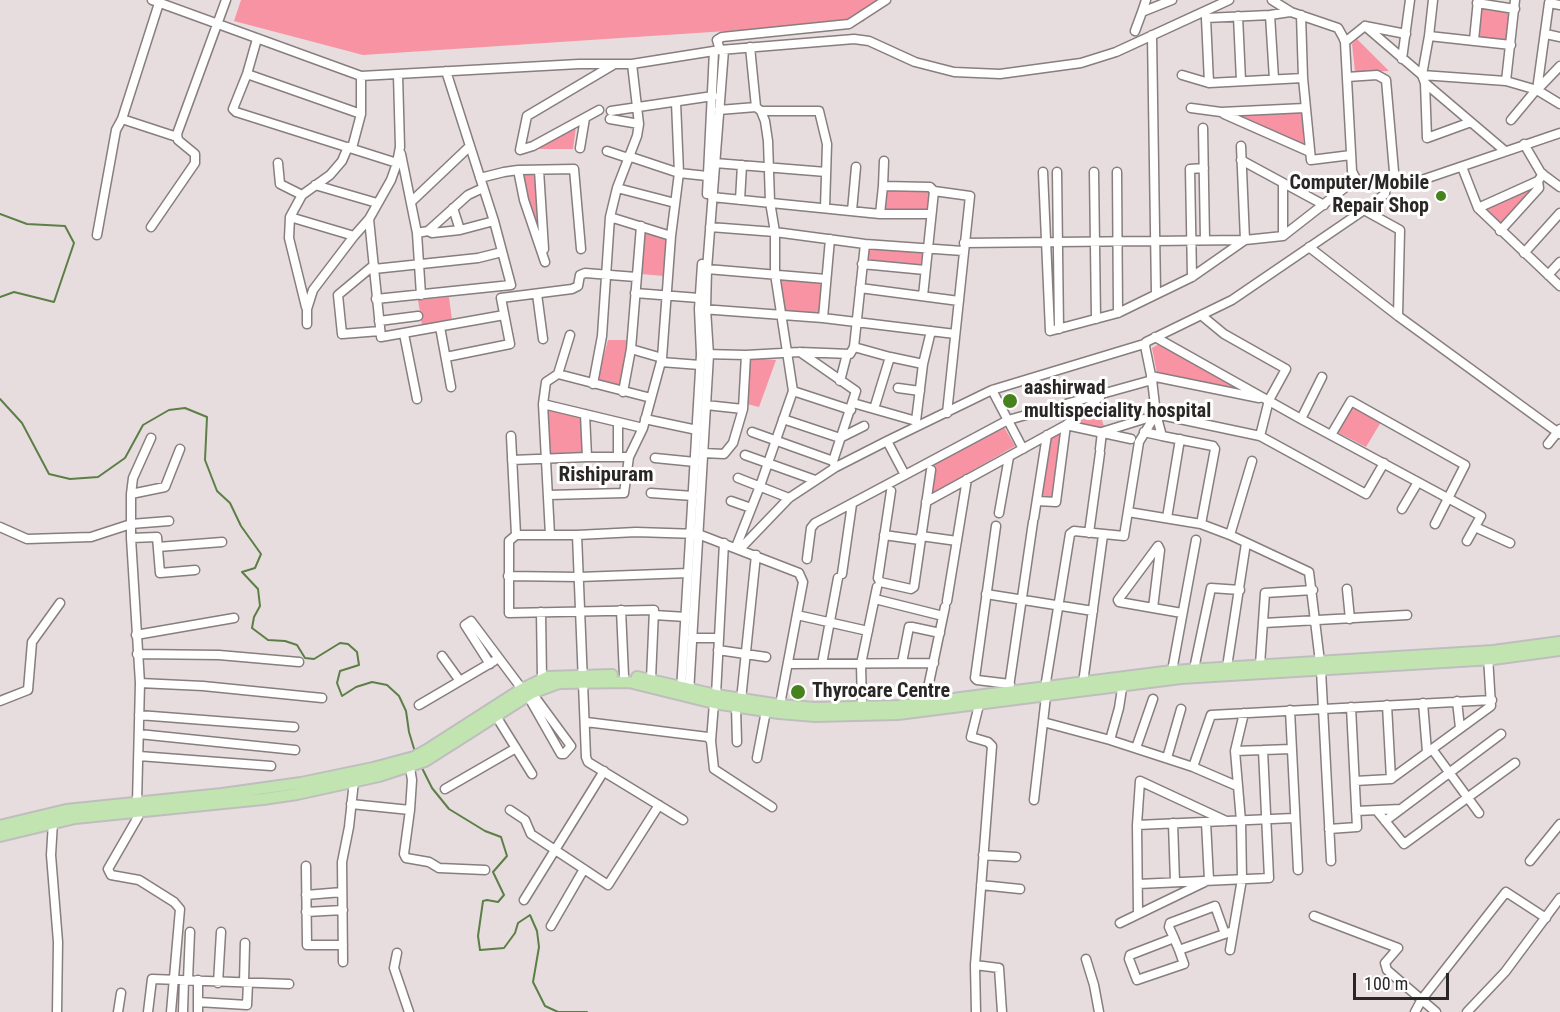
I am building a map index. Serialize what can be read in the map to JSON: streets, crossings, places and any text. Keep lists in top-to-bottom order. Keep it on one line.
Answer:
{"districts":["Rishipuram"],"places":["Computer/Mobile Repair Shop","aashirwad multispeciality hospital","Thyrocare Centre"],"scale_bar":"100 m"}
